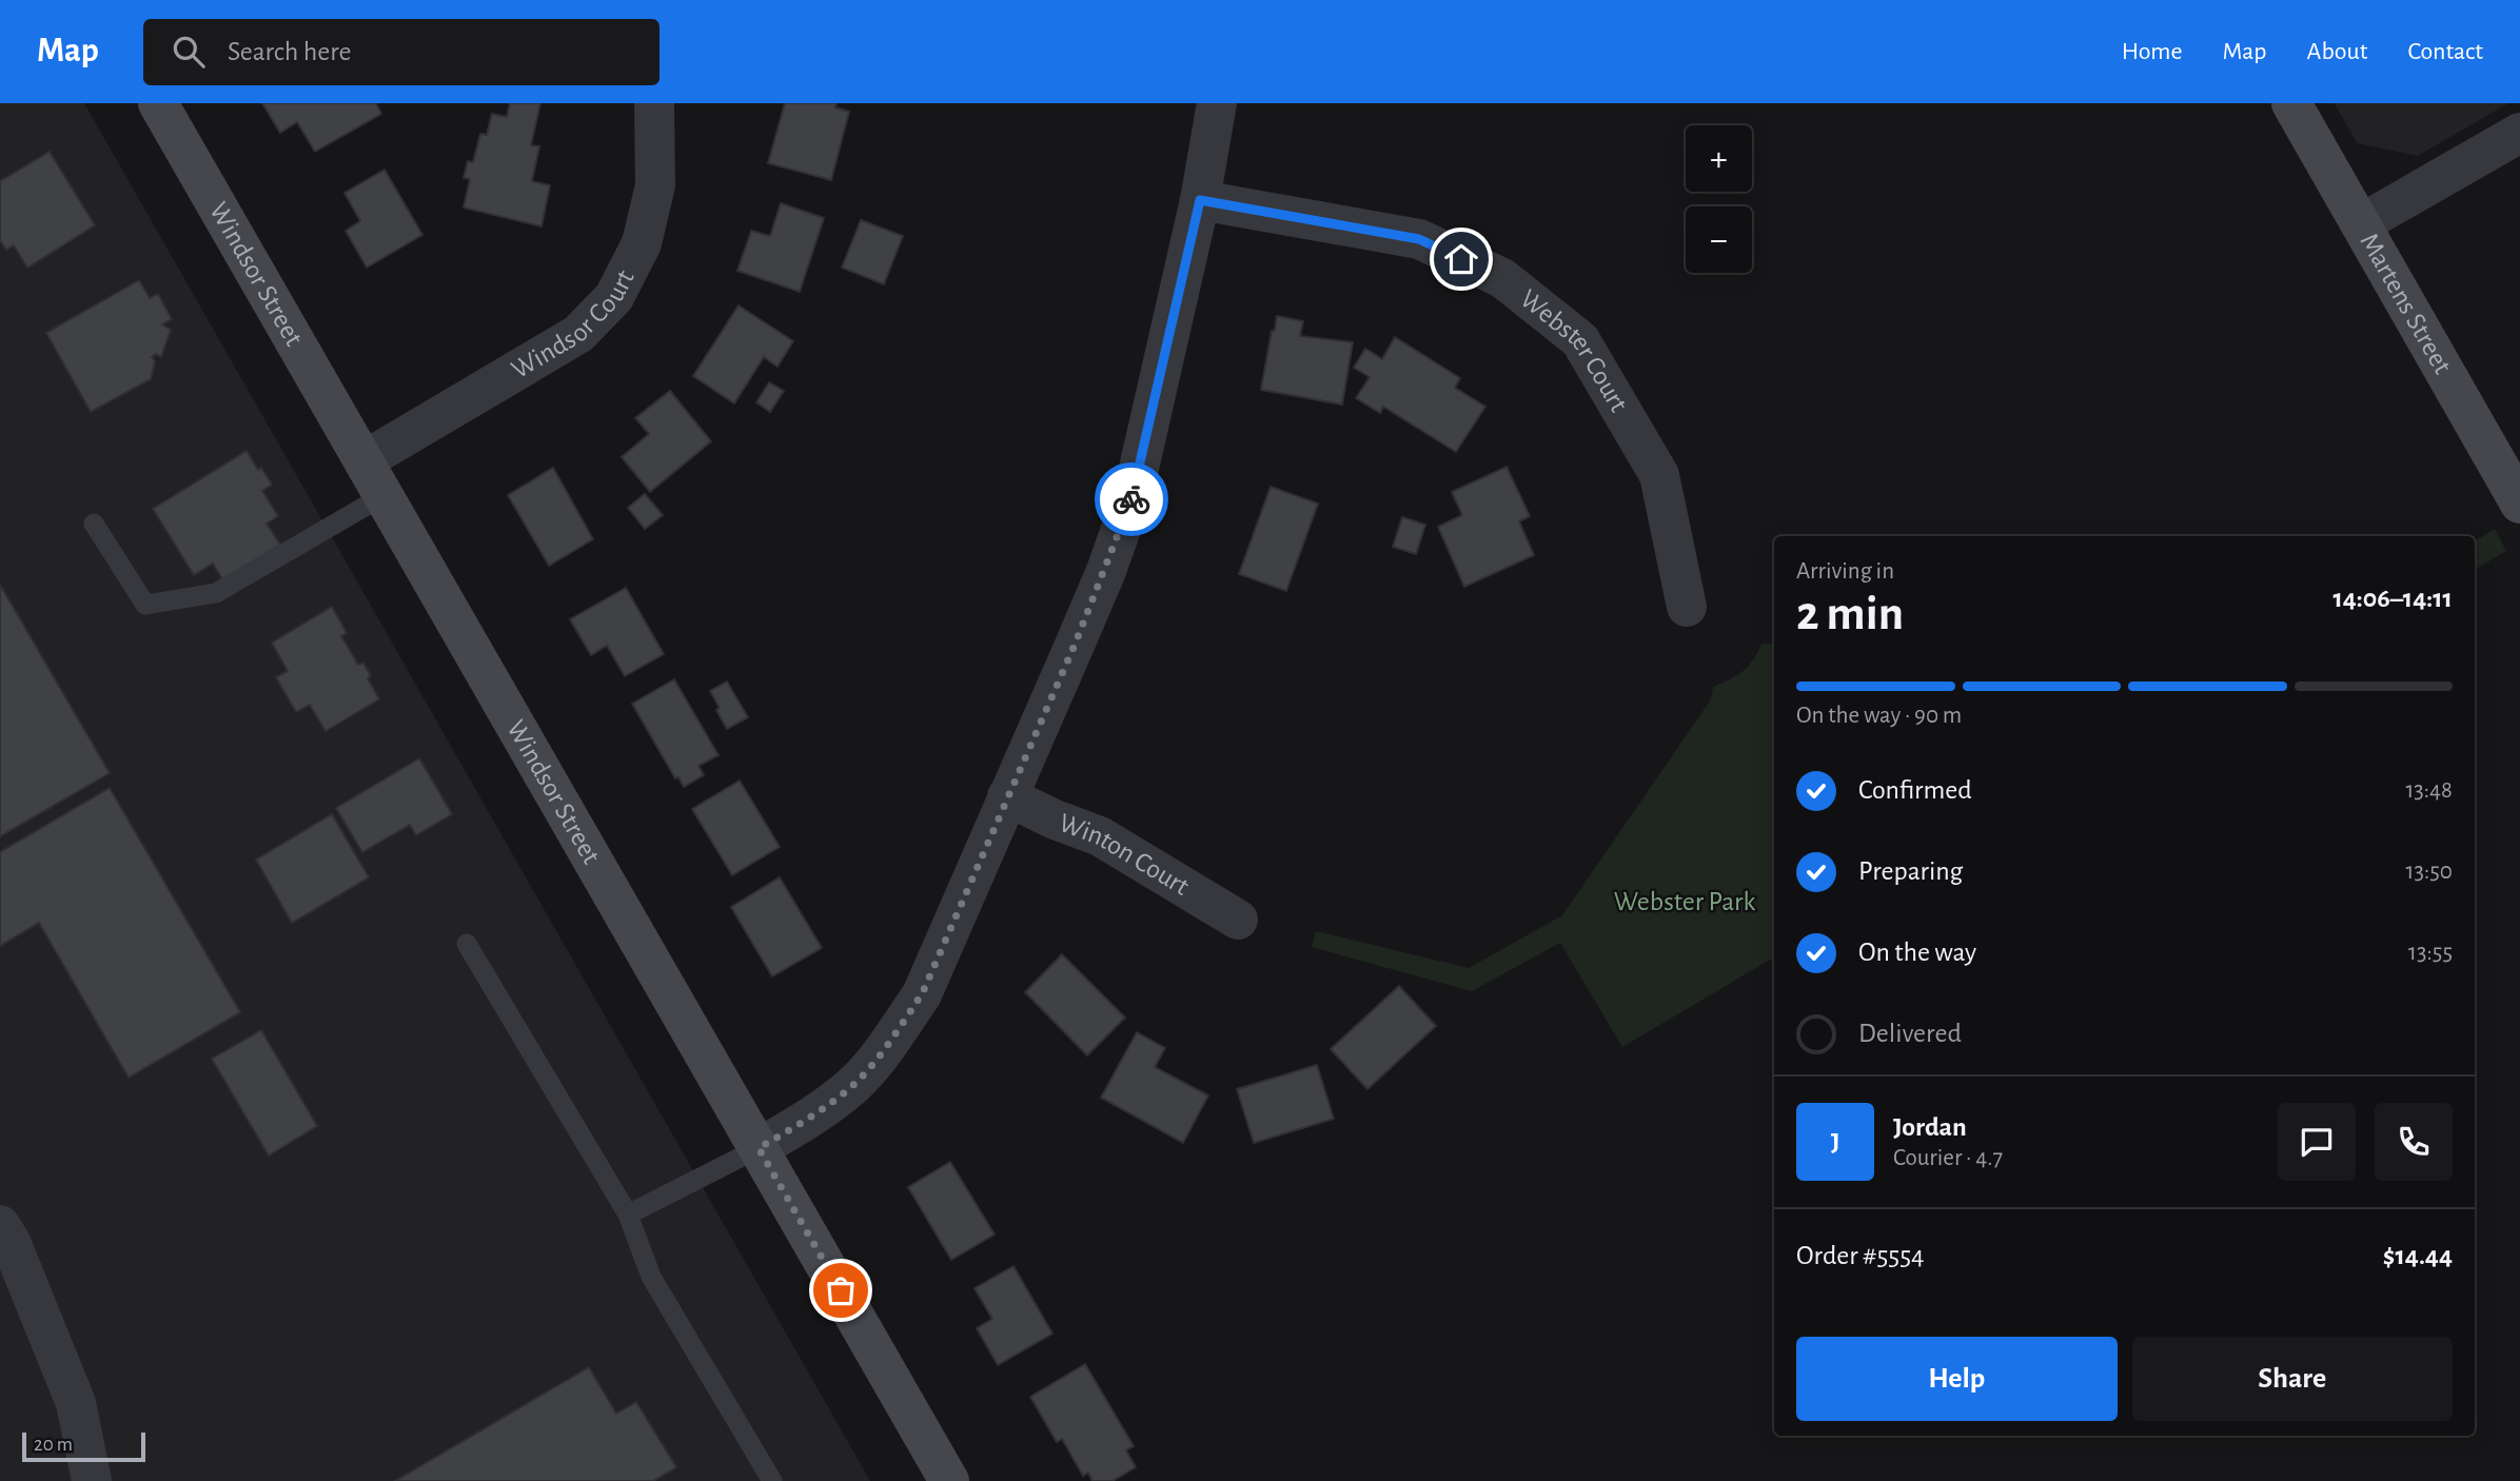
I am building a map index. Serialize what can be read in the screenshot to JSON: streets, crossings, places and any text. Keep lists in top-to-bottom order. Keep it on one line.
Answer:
{"streets":{"street":["Windsor Street","Martens Street","Windsor Court","Webster Court","Winton Court"]},"crossings":[["Windsor Street","Windsor Court"]],"parks":["Webster Park"],"scale_bar":"20 m","page":{"header":"Map","search":"Search here","nav":["Home","Map","About","Contact"],"map_buttons":["+","−"],"heading":["2 min","Arriving in","14:06–14:11"],"panel":["Jordan","Courier · 4.7","Order #5554","$14.44"],"bar":"On the way · 90 m","list":[["Confirmed","13:48"],["Preparing","13:50"],["On the way","13:55"],"Delivered"],"round":"J","buttons":["Help","Share"],"scale":"20 m"}}
